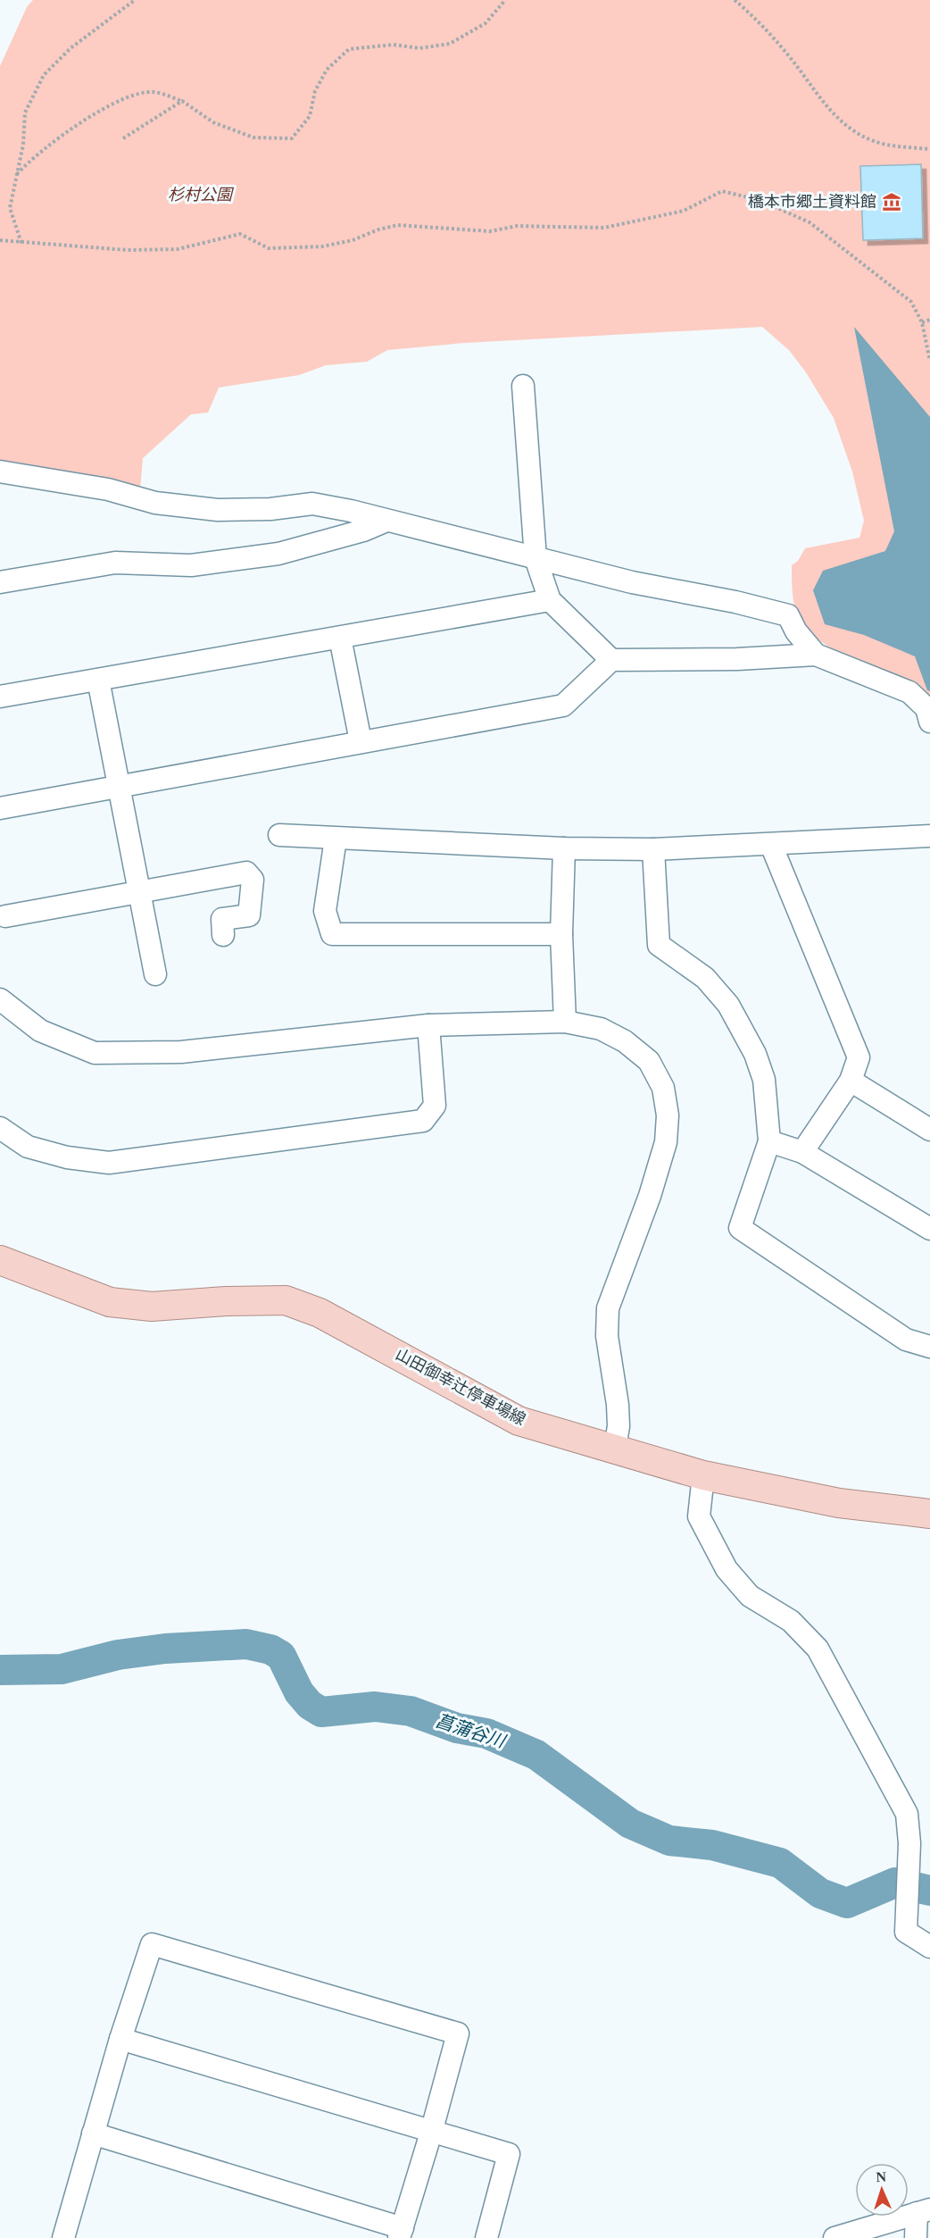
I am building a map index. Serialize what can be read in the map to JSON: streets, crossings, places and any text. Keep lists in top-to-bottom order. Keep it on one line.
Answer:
{"streets":{"main road":["山田御幸辻停車場線"]},"water":["菖蒲谷川"],"parks":["杉村公園"],"places":{"museum":["橋本市郷土資料館"]},"north":"top"}
